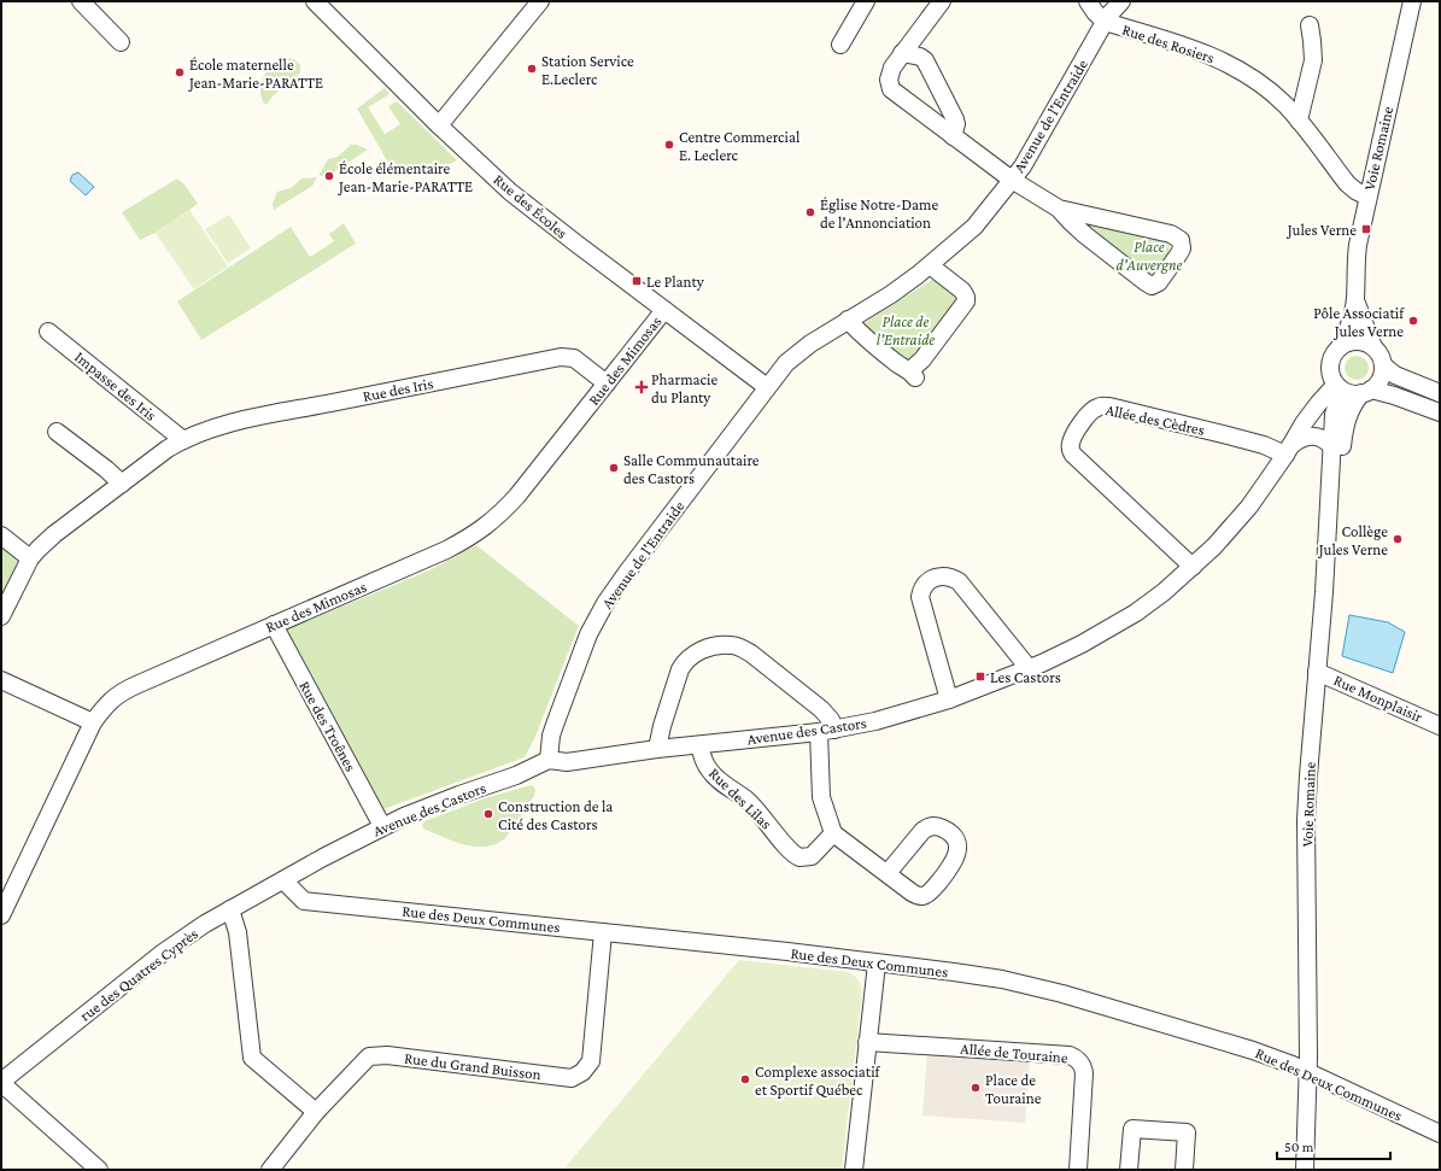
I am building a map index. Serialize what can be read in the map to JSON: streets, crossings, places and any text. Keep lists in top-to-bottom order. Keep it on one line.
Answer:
{"streets":{"street":["Rue des Rosiers","Avenue de l'Entraide","Voie Romaine","Rue des Écoles","Rue des Mimosas","Impasse des Iris","Rue des Iris","Allée des Cèdres","Rue Monplaisir","Rue des Troênes","Avenue des Castors","Rue des Lilas","Rue des Deux Communes","rue des Quatres Cyprès","Allée de Touraine","Rue du Grand Buisson"]},"crossings":[["Rue des Rosiers","Avenue de l'Entraide"],["Rue des Rosiers","Voie Romaine"],["Avenue de l'Entraide","Rue des Écoles"],["Avenue de l'Entraide","Avenue des Castors"],["Voie Romaine","Rue Monplaisir"],["Voie Romaine","Avenue des Castors"],["Voie Romaine","Rue des Deux Communes"],["Rue des Écoles","Rue des Mimosas"],["Rue des Mimosas","Rue des Iris"],["Rue des Mimosas","Rue des Troênes"],["Impasse des Iris","Rue des Iris"],["Allée des Cèdres","Avenue des Castors"],["Rue des Troênes","Avenue des Castors"],["Avenue des Castors","Rue des Lilas"],["Avenue des Castors","Rue des Deux Communes"],["Avenue des Castors","rue des Quatres Cyprès"],["Rue des Deux Communes","rue des Quatres Cyprès"],["Rue des Deux Communes","Rue du Grand Buisson"]],"parks":["Place d'Auvergne","Place de l'Entraide"],"places":{"other":["Station Service E.Leclerc","École maternelle Jean-Marie-PARATTE","Centre Commercial E. Leclerc","École élémentaire Jean-Marie-PARATTE","Église Notre-Dame de l'Annonciation","Pôle Associatif Jules Verne","Salle Communautaire des Castors","Collège Jules Verne","Construction de la Cité des Castors","Complexe associatif et Sportif Québec","Place de Touraine"],"transit":["Jules Verne","Le Planty","Les Castors"],"health":["Pharmacie du Planty"]},"scale_bar":"50 m"}
